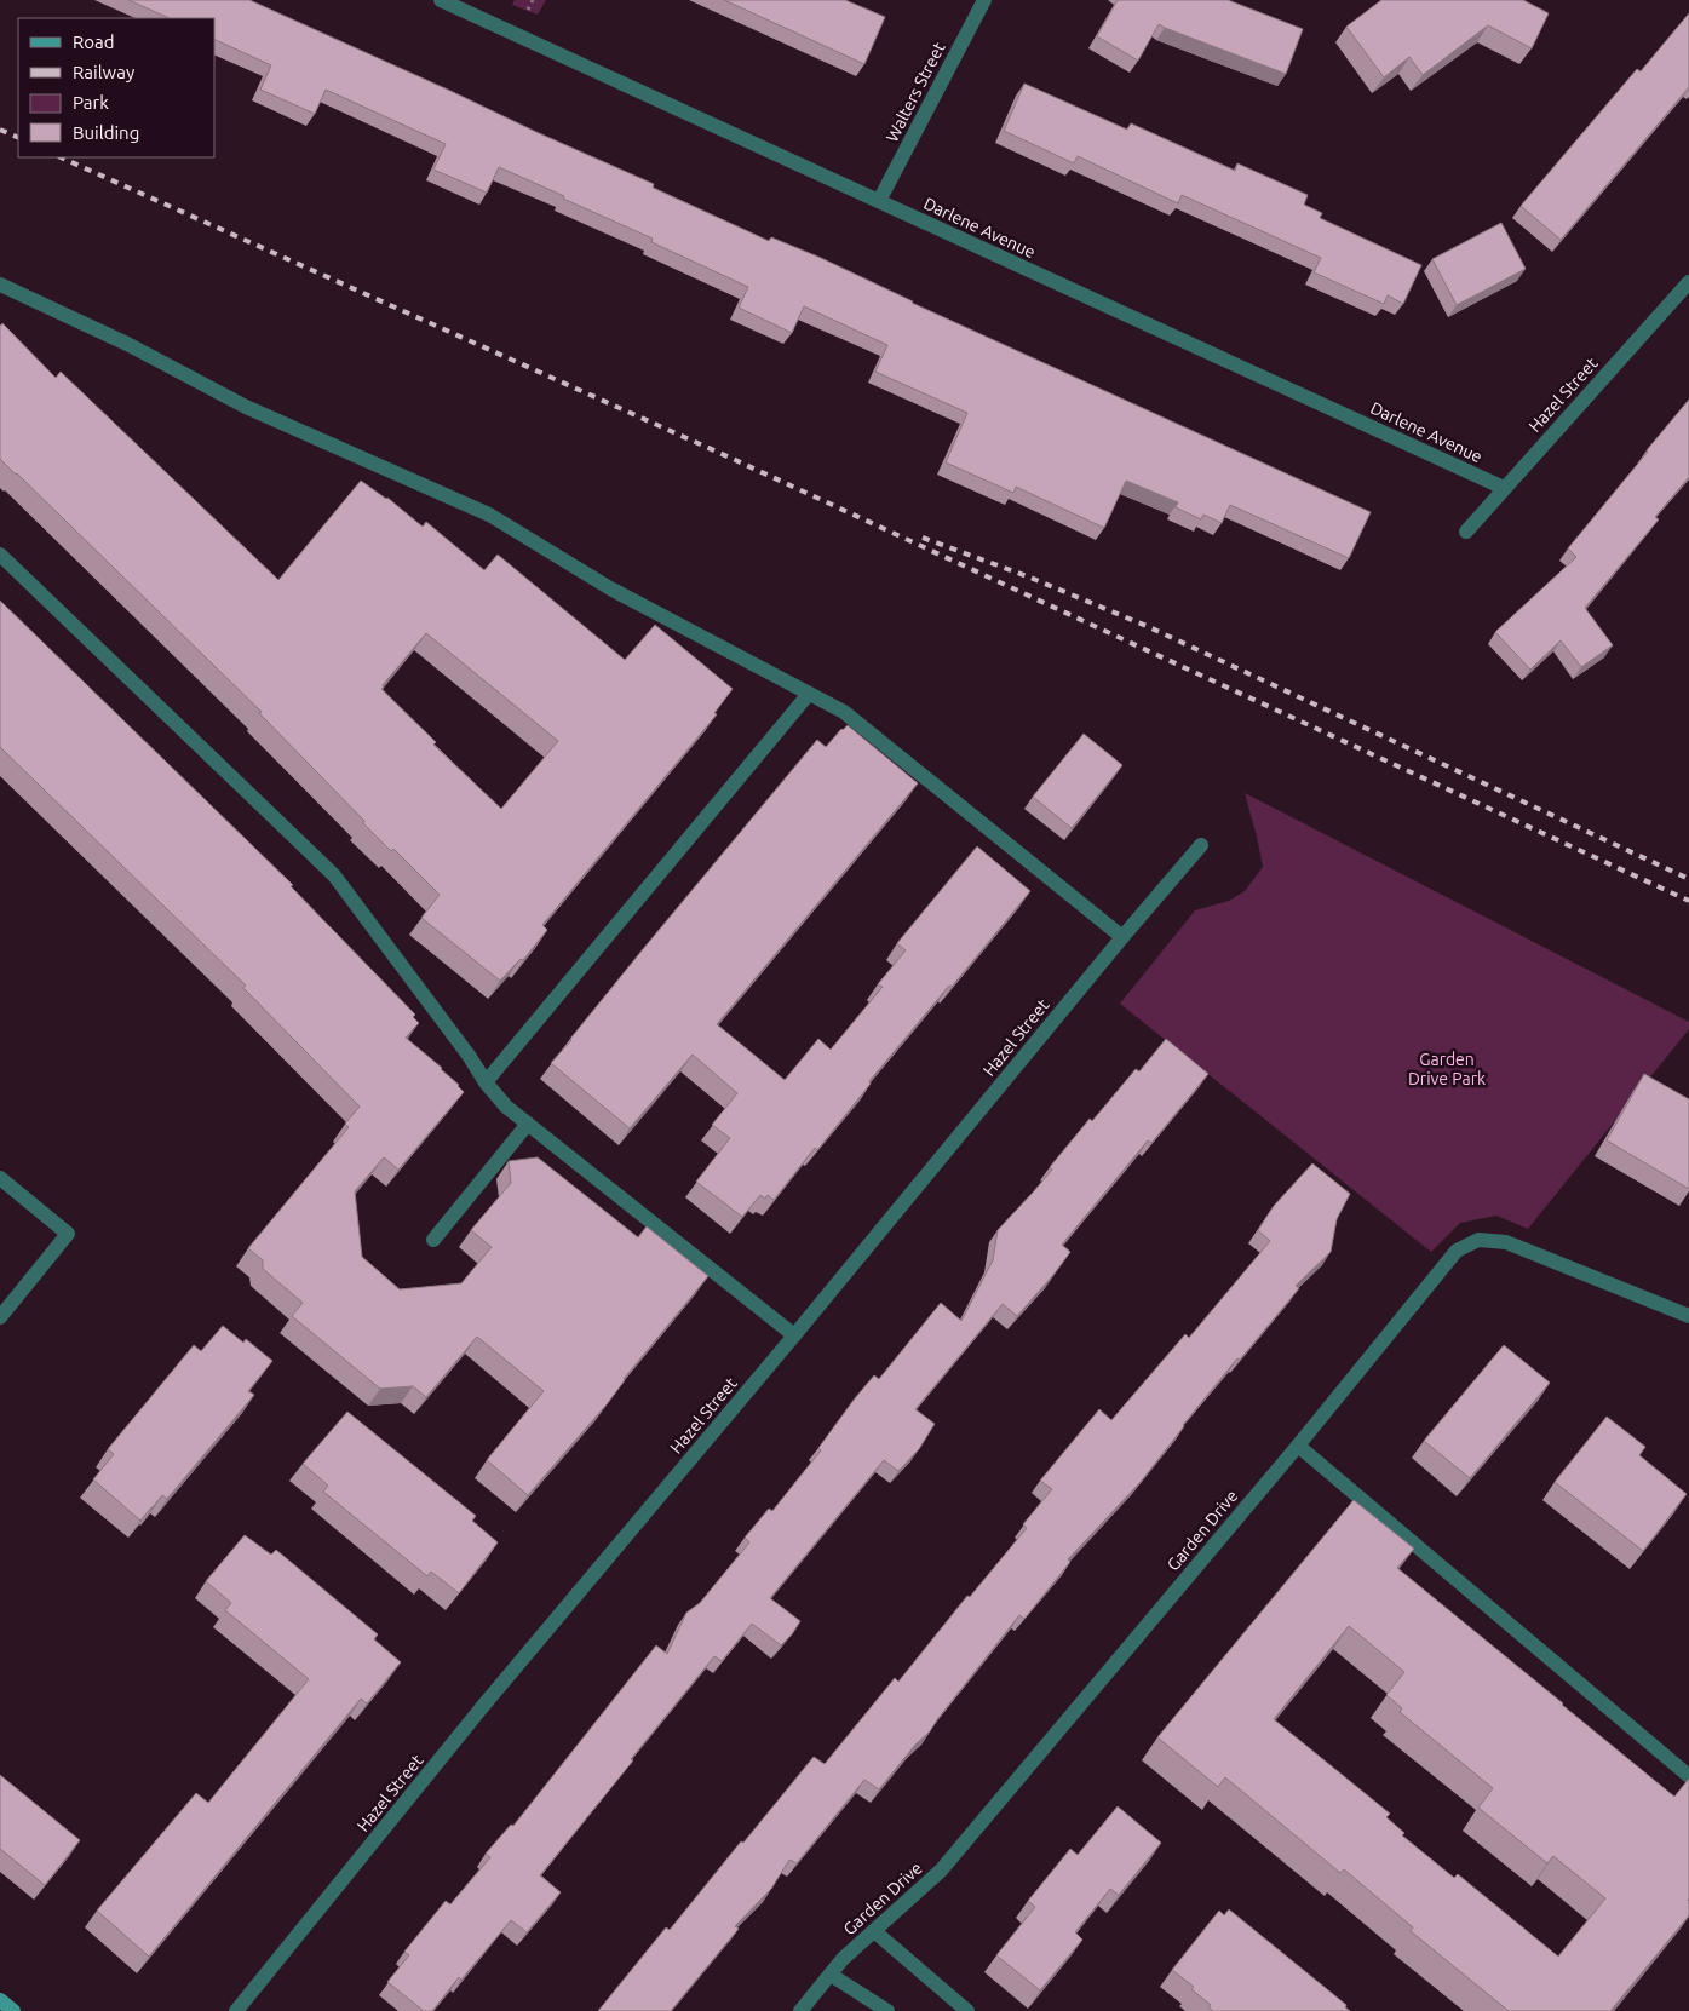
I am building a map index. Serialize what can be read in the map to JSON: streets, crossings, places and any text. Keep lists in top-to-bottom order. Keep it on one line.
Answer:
{"streets":{"street":["Walters Street","Darlene Avenue","Hazel Street","Garden Drive"]},"crossings":[["Walters Street","Darlene Avenue"],["Darlene Avenue","Hazel Street"]],"parks":["Garden Drive Park"],"legend":["Road","Railway","Park","Building"]}
